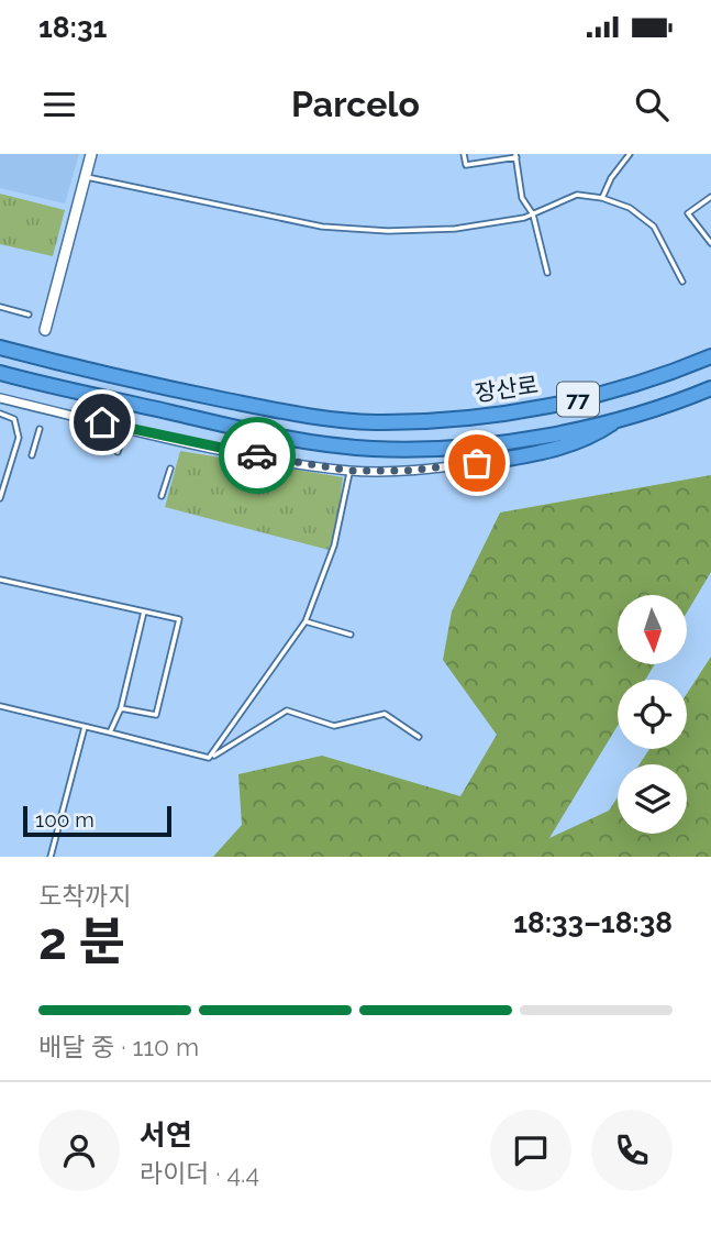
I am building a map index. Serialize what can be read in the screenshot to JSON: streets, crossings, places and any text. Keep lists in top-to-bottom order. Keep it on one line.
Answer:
{"streets":{"highway":["장산로","77"]},"scale_bar":"100 m","north":"bottom","page":{"status":"18:31","header":"Parcelo","scale":"100 m","heading":["2 분","도착까지","18:33–18:38"],"panel":["서연","라이더 · 4.4"],"bar":"배달 중 · 110 m"}}
